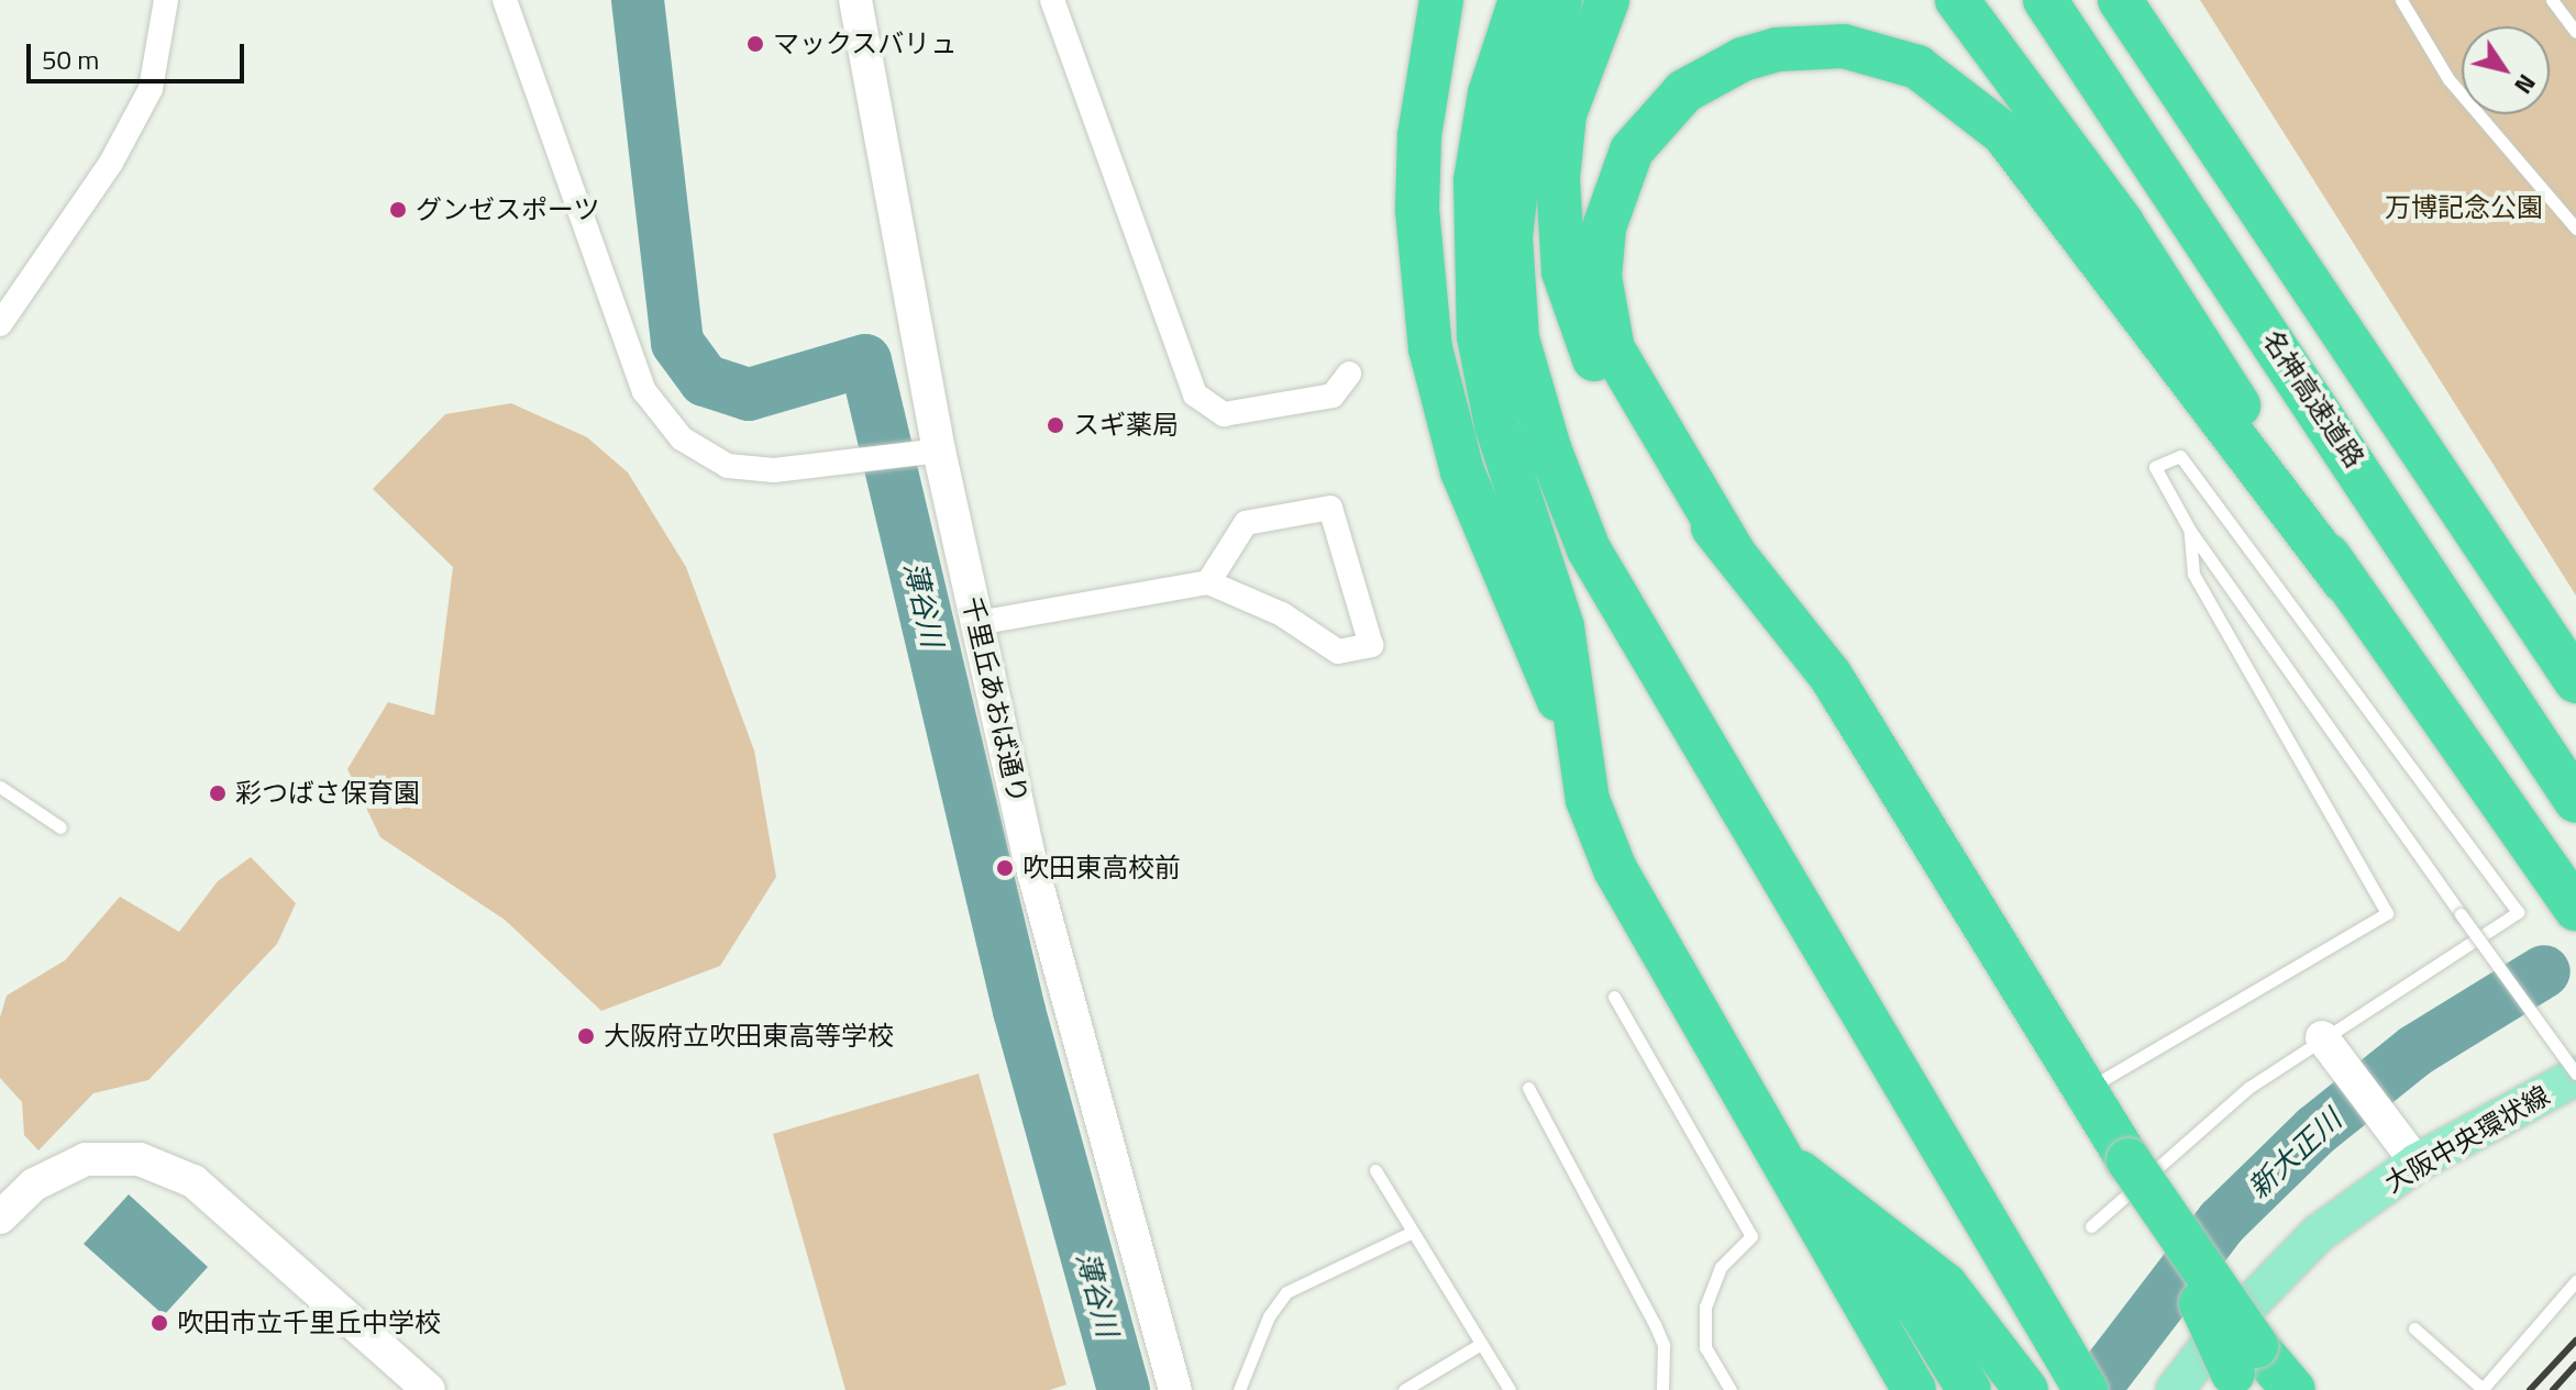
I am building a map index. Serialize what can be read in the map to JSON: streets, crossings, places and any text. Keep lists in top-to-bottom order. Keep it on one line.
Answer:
{"streets":{"highway":["名神高速道路"],"main road":["大阪中央環状線"],"street":["千里丘あおば通り"]},"water":["薄谷川","新大正川"],"parks":["万博記念公園"],"places":["マックスバリュ","グンゼスポーツ","スギ薬局","彩つばさ保育園","吹田東高校前","大阪府立吹田東高等学校","吹田市立千里丘中学校"],"scale_bar":"50 m","north":"bottom right"}
